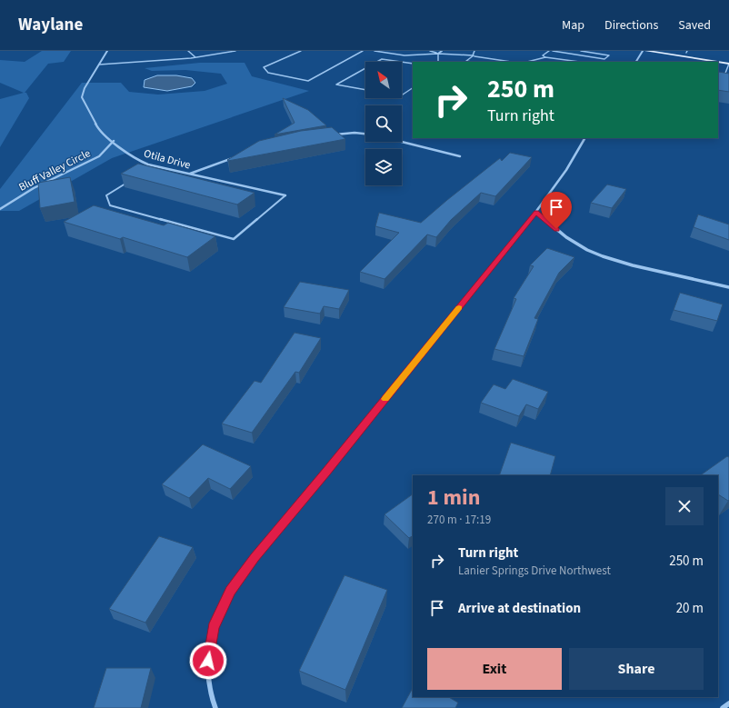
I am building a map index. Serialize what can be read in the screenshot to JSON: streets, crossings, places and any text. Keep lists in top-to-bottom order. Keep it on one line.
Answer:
{"streets":{"street":["Otila Drive","Bluff Valley Circle"]},"crossings":[["Otila Drive","Bluff Valley Circle"]],"north":"top left","page":{"header":"Waylane","nav":["Map","Directions","Saved"],"turn":["250 m","Turn right"],"heading":["1 min","270 m · 17:19"],"list":[{"name":"Turn right","note":"Lanier Springs Drive Northwest","value":"250 m"},{"name":"Arrive at destination","value":"20 m"}],"buttons":["Exit","Share"]}}
